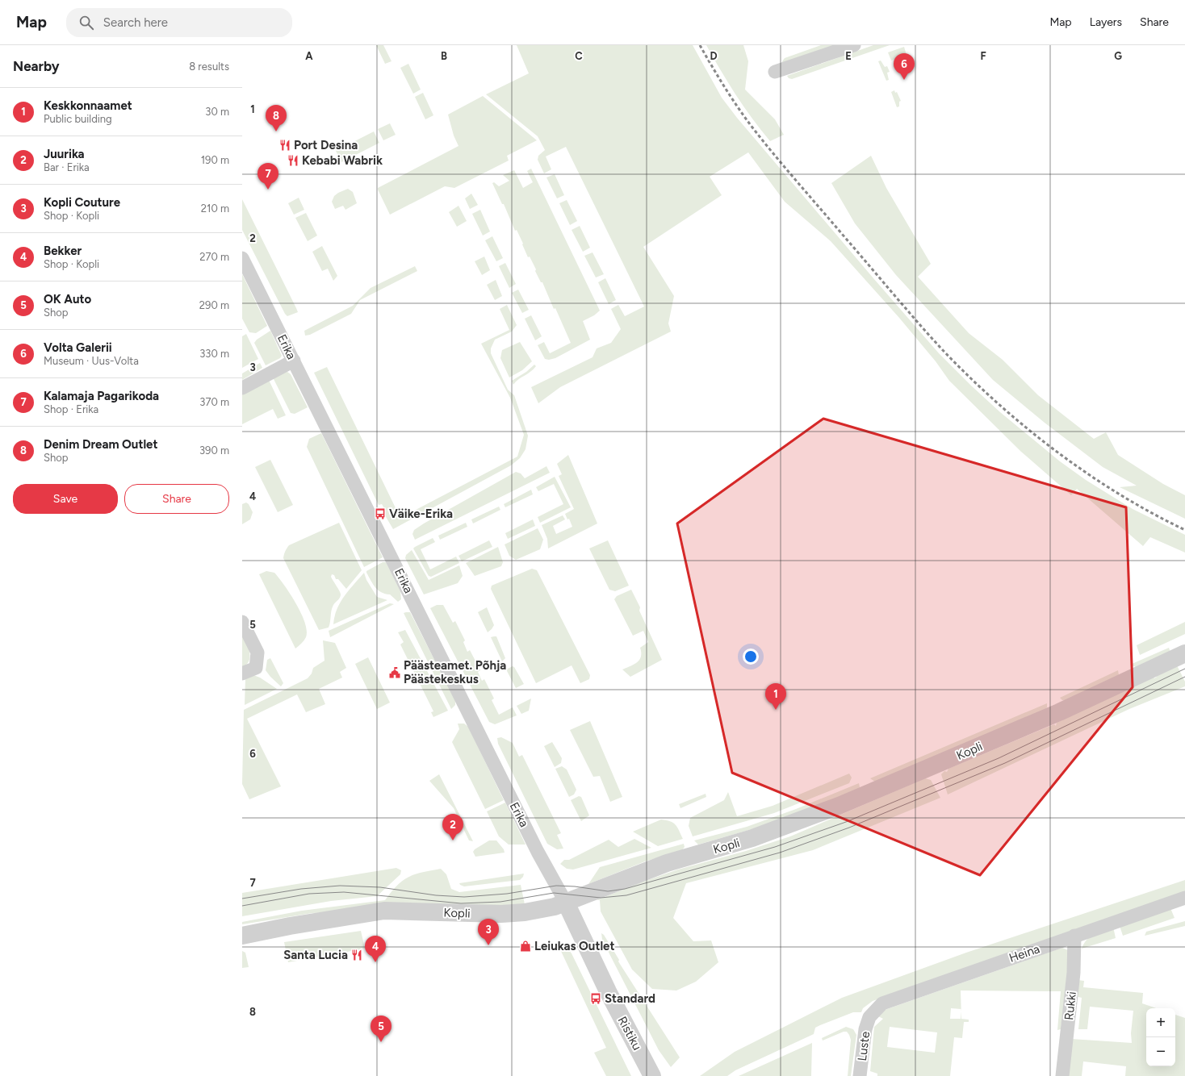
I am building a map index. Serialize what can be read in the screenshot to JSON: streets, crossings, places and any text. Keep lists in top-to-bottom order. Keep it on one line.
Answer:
{"streets":{"street":["Erika","Kopli","Heina","Rukki","Ristiku","Luste"]},"crossings":[["Erika","Kopli"],["Erika","Ristiku"],["Kopli","Ristiku"],["Heina","Rukki"],["Heina","Luste"]],"places":{"restaurant":["Port Desina","Kebabi Wabrik","Santa Lucia"],"bus stop":["Väike-Erika","Standard"],"public building":["Päästeamet. Põhja Päästekeskus"],"shop":["Leiukas Outlet"]},"page":{"header":"Map","search":"Search here","nav":["Map","Layers","Share"],"heading":["Nearby","8 results"],"pins":["6","8","7","1","2","3","4","5"],"list":[{"mark":"1","name":"Keskkonnaamet","note":"Public building","value":"30 m"},{"mark":"2","name":"Juurika","note":"Bar · Erika","value":"190 m"},{"mark":"3","name":"Kopli Couture","note":"Shop · Kopli","value":"210 m"},{"mark":"4","name":"Bekker","note":"Shop · Kopli","value":"270 m"},{"mark":"5","name":"OK Auto","note":"Shop","value":"290 m"},{"mark":"6","name":"Volta Galerii","note":"Museum · Uus-Volta","value":"330 m"},{"mark":"7","name":"Kalamaja Pagarikoda","note":"Shop · Erika","value":"370 m"},{"mark":"8","name":"Denim Dream Outlet","note":"Shop","value":"390 m"}],"buttons":["Save","Share"],"map_buttons":["+","−"]},"grid":{"columns":["A","B","C","D","E","F","G"],"rows":["1","2","3","4","5","6","7","8"]}}
